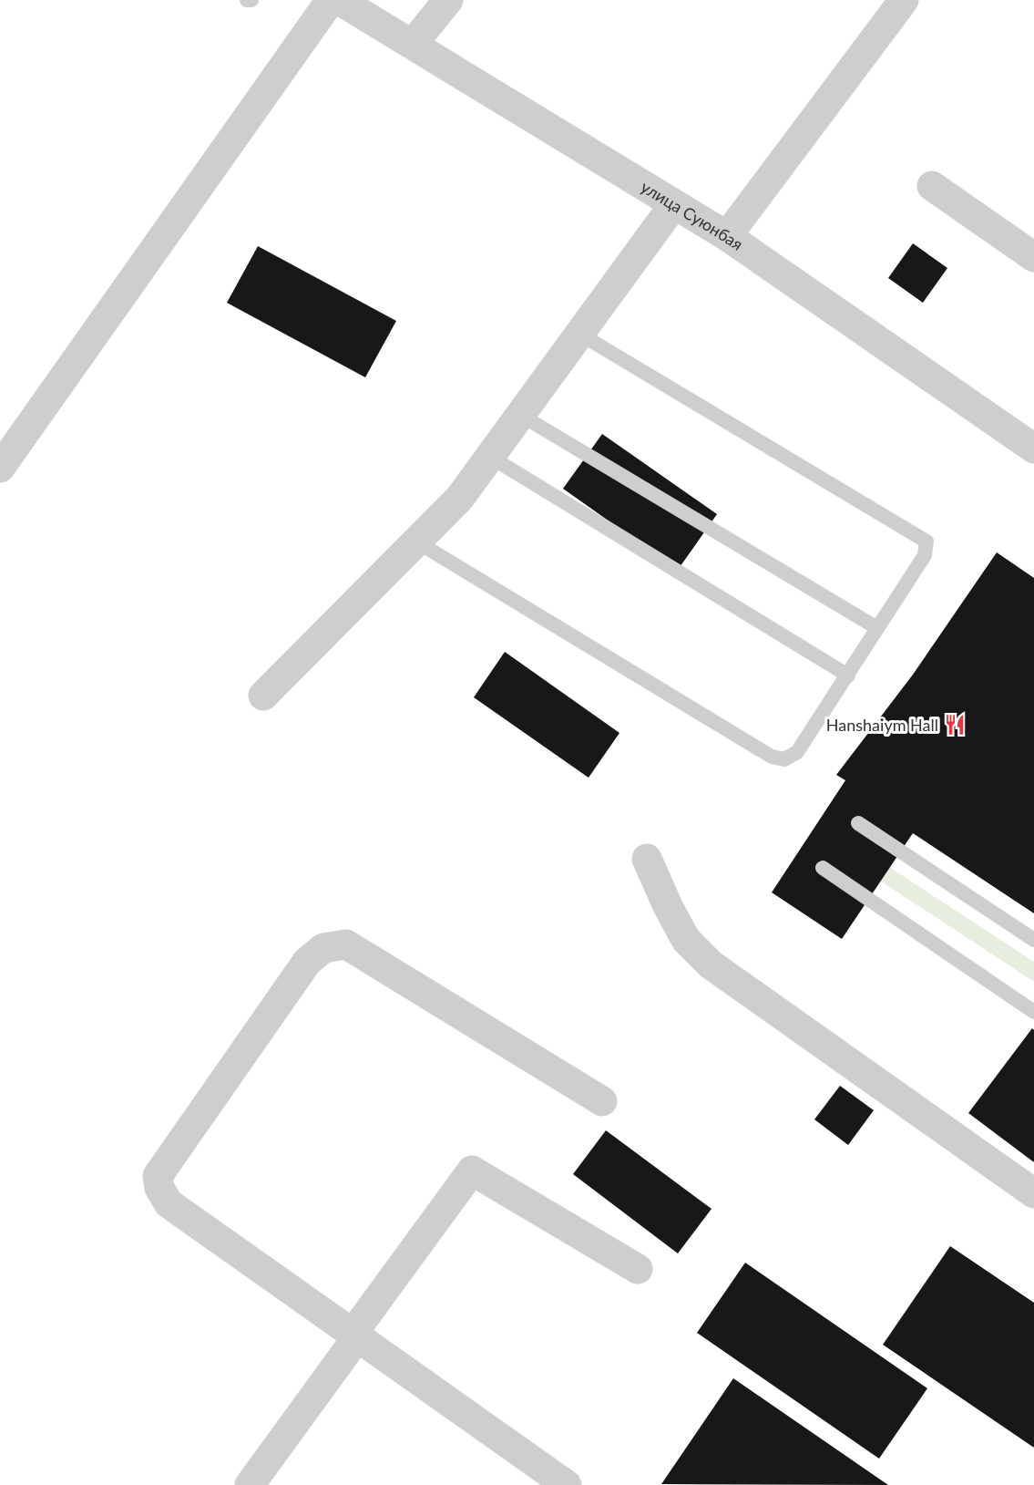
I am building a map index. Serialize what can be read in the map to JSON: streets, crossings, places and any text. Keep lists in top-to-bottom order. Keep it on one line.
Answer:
{"streets":{"street":["улица Суюнбая"]},"places":{"restaurant":["Hanshaiym Hall"]}}
